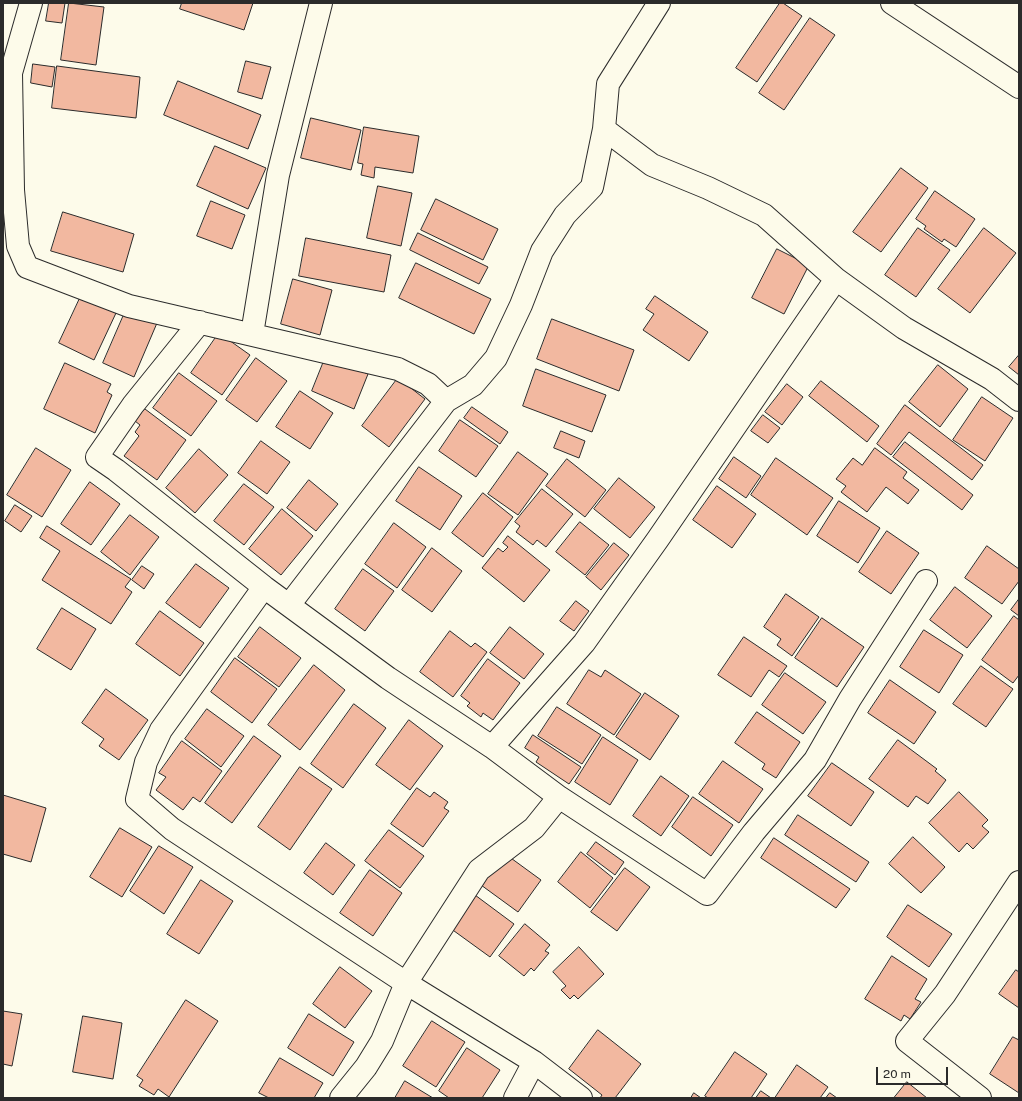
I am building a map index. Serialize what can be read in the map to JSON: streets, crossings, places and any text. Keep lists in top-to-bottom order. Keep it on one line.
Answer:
{"scale_bar":"20 m"}
